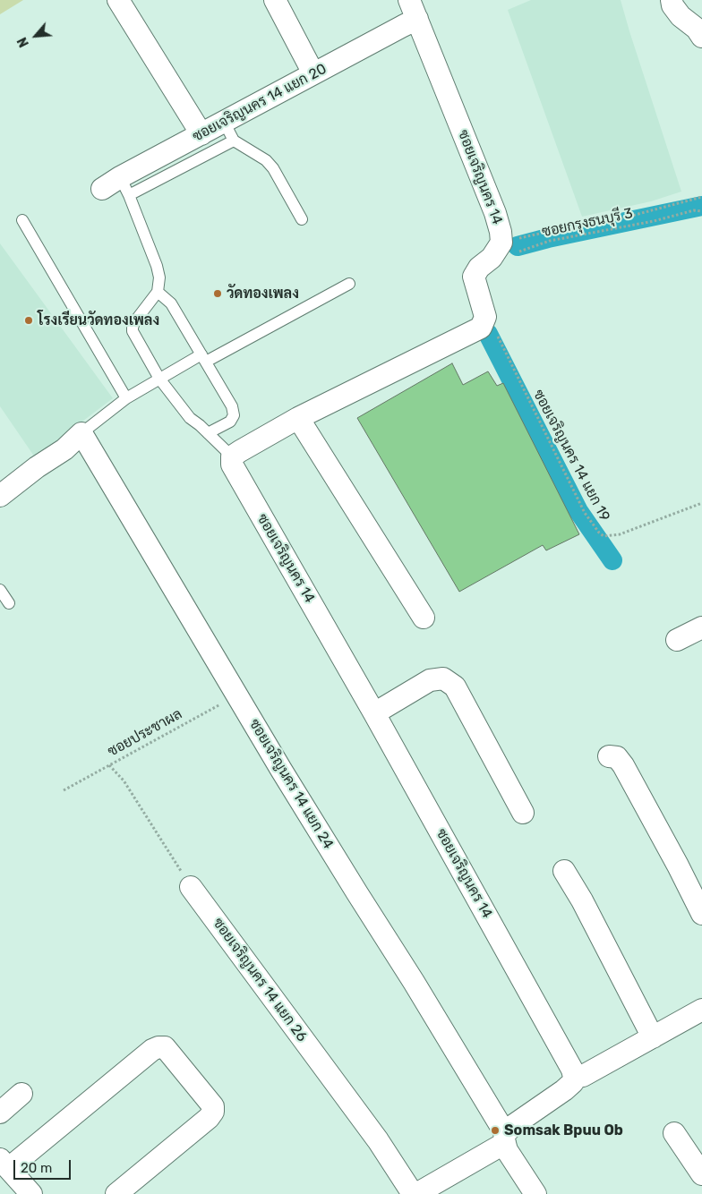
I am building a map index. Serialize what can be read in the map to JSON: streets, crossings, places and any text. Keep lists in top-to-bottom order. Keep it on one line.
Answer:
{"streets":{"street":["ซอยเจริญนคร 14 แยก 20","ซอยเจริญนคร 14","ซอยเจริญนคร 14 แยก 24","ซอยเจริญนคร 14 แยก 26"],"path":["ซอยกรุงธนบุรี 3","ซอยเจริญนคร 14 แยก 19","ซอยประชาผล"]},"crossings":[["ซอยเจริญนคร 14 แยก 20","ซอยเจริญนคร 14"],["ซอยเจริญนคร 14","ซอยกรุงธนบุรี 3"],["ซอยเจริญนคร 14","ซอยเจริญนคร 14 แยก 19"],["ซอยประชาผล","ซอยเจริญนคร 14 แยก 24"]],"places":["วัดทองเพลง","โรงเรียนวัดทองเพลง","Somsak Bpuu Ob"],"scale_bar":"20 m","north":"bottom left"}
